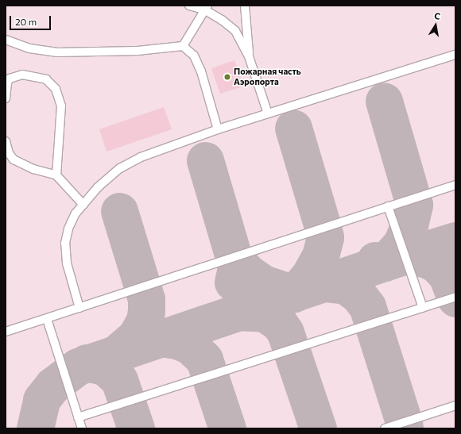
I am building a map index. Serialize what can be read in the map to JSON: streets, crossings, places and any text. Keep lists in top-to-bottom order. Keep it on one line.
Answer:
{"places":["Пожарная часть Аэропорта"],"scale_bar":"20 m","north":"top"}
